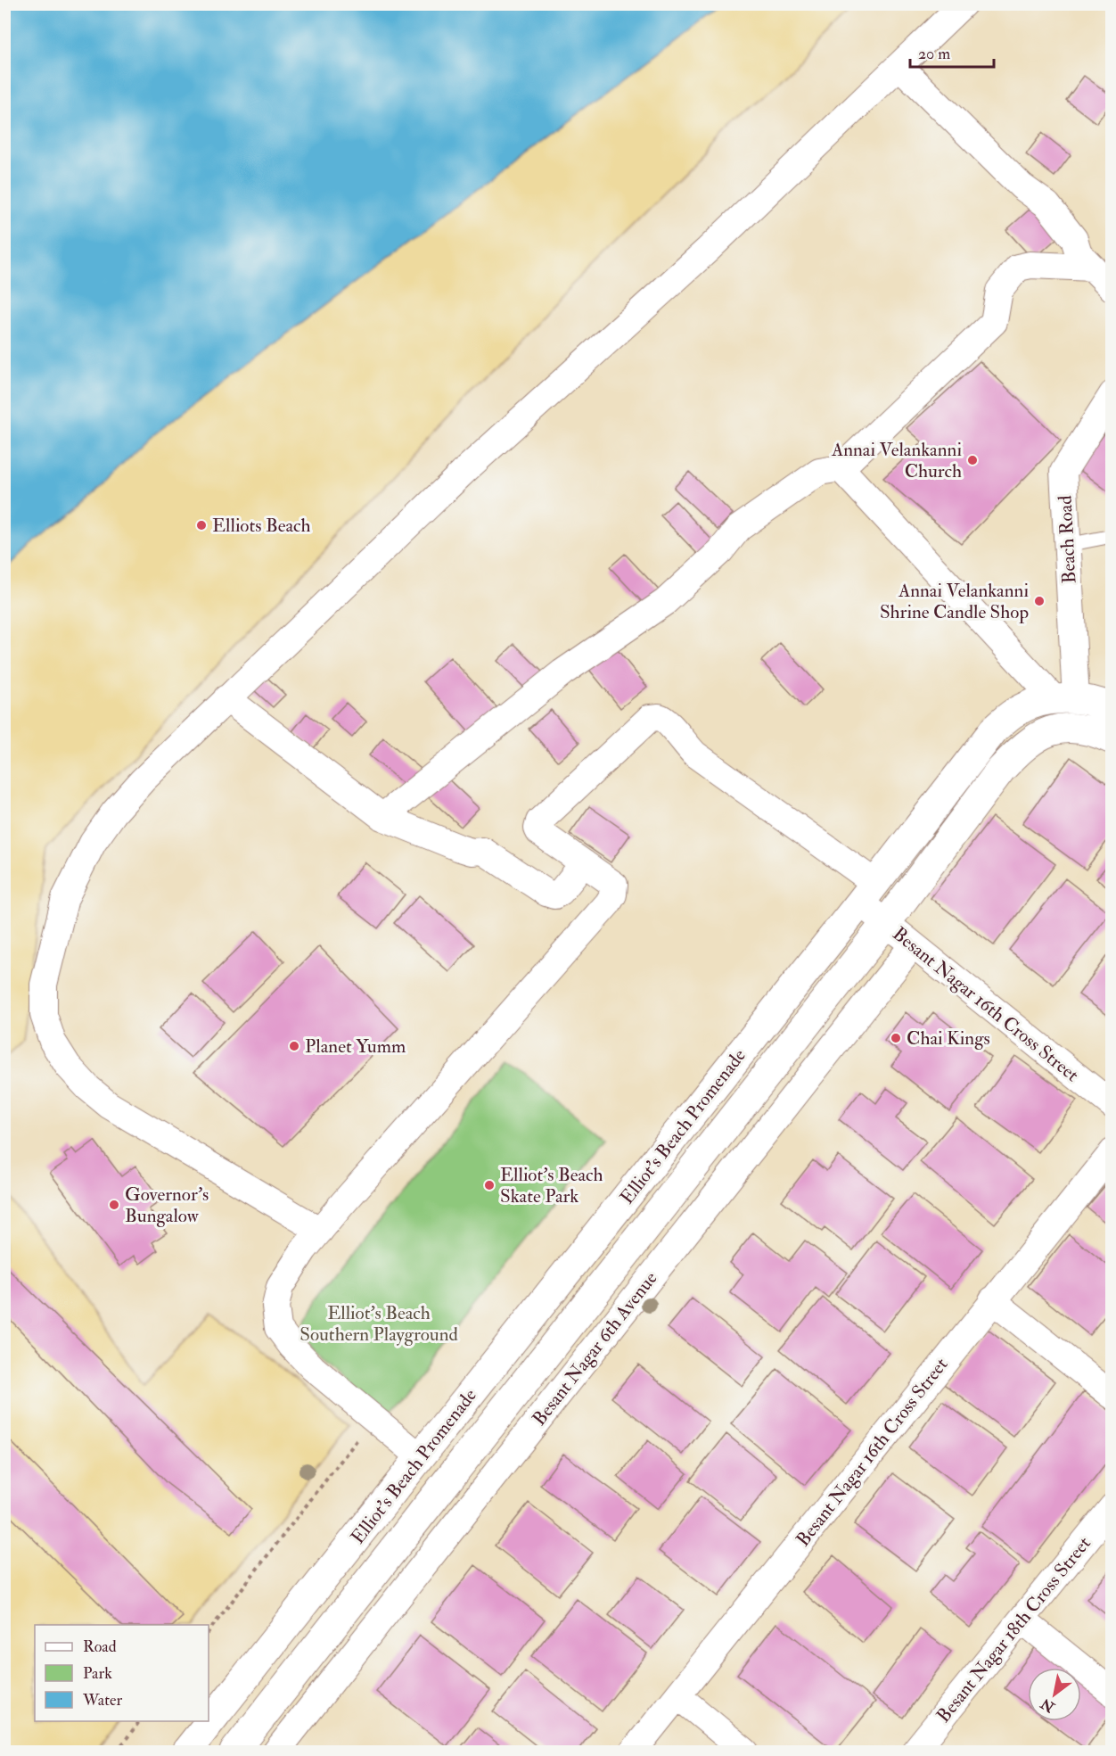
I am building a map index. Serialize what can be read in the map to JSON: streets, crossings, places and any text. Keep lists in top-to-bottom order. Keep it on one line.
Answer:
{"streets":{"street":["Beach Road","Besant Nagar 16th Cross Street","Elliot's Beach Promenade","Besant Nagar 6th Avenue","Besant Nagar 18th Cross Street"]},"crossings":[["Beach Road","Elliot's Beach Promenade"],["Besant Nagar 16th Cross Street","Elliot's Beach Promenade"],["Besant Nagar 16th Cross Street","Besant Nagar 6th Avenue"]],"parks":["Elliot's Beach Southern Playground"],"places":["Annai Velankanni Church","Elliots Beach","Annai Velankanni Shrine Candle Shop","Chai Kings","Planet Yumm","Elliot's Beach Skate Park","Governor's Bungalow"],"legend":["Road","Park","Water"],"scale_bar":"20 m","north":"bottom left"}
